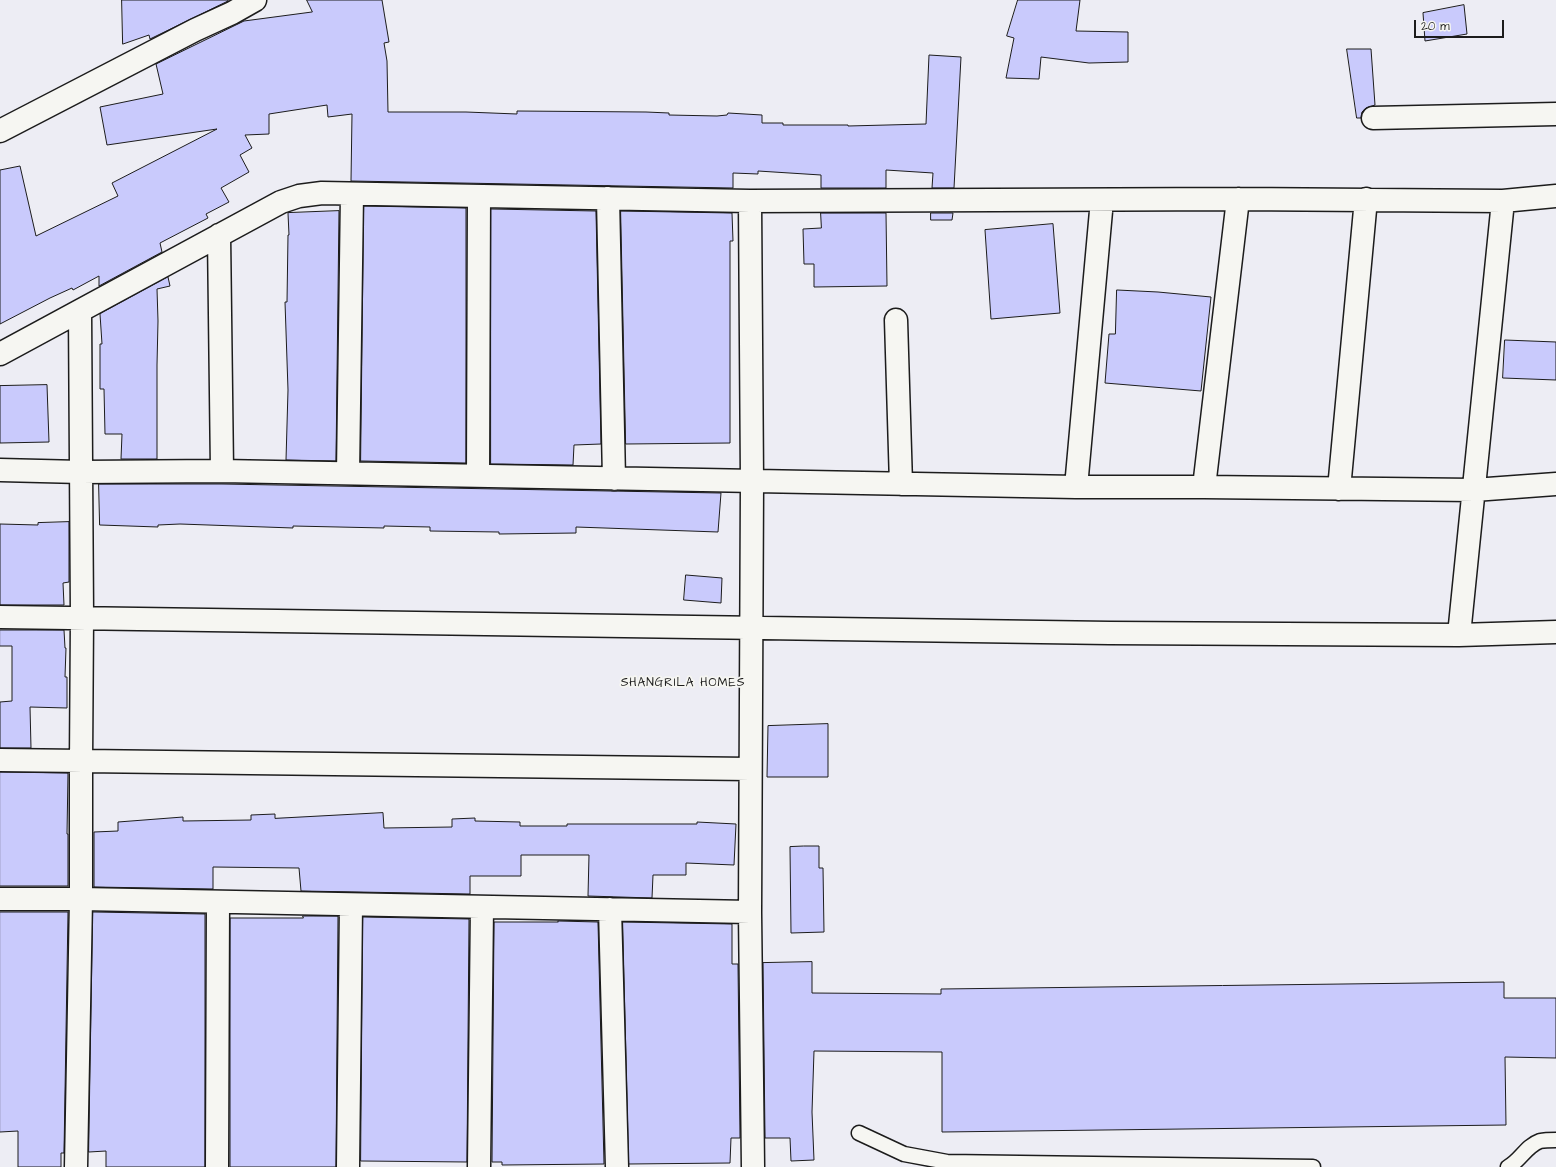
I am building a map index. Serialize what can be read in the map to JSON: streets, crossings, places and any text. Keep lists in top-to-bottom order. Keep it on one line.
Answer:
{"districts":["SHANGRILA HOMES"],"scale_bar":"20 m"}
